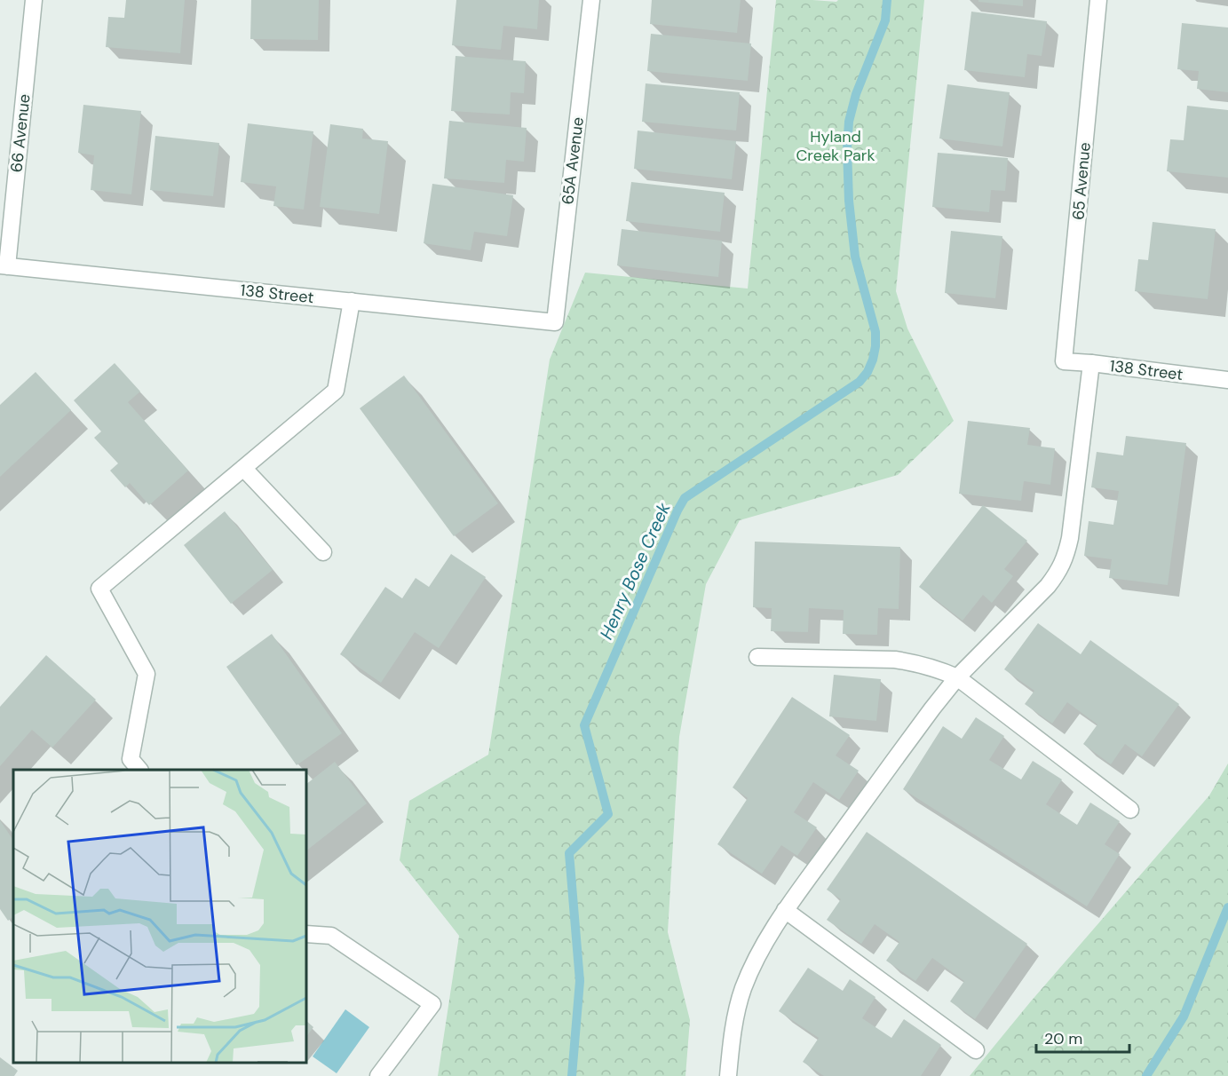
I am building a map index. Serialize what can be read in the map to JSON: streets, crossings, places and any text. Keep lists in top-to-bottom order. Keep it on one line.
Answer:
{"streets":{"street":["66 Avenue","65A Avenue","65 Avenue","138 Street"]},"crossings":[["66 Avenue","138 Street"],["65A Avenue","138 Street"],["65 Avenue","138 Street"]],"water":["Henry Bose Creek"],"parks":["Hyland Creek Park"],"scale_bar":"20 m"}
